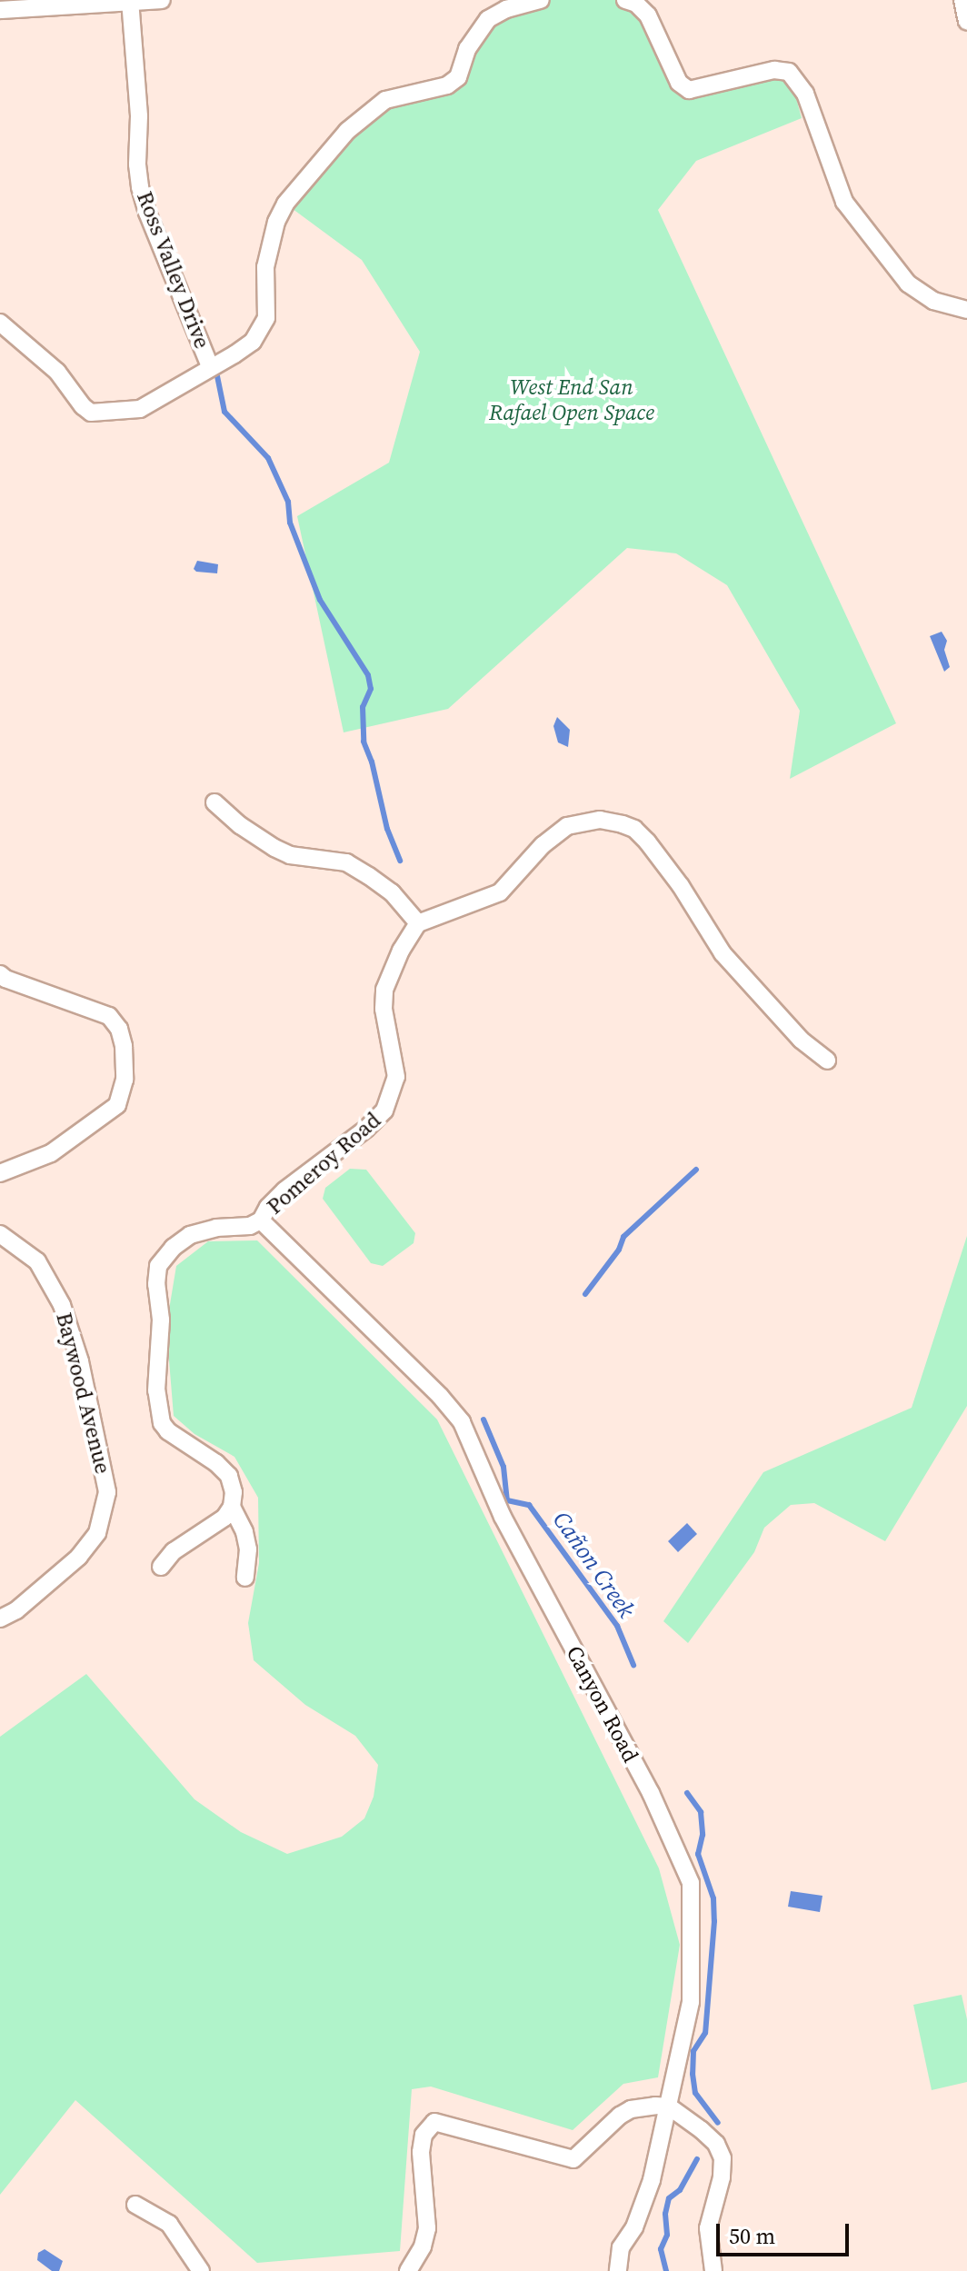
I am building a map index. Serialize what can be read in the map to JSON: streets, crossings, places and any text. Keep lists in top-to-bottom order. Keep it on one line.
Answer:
{"streets":{"street":["Ross Valley Drive","Pomeroy Road","Baywood Avenue","Canyon Road"]},"crossings":[["Pomeroy Road","Canyon Road"]],"water":["Cañon Creek"],"parks":["West End San Rafael Open Space"],"scale_bar":"50 m"}
